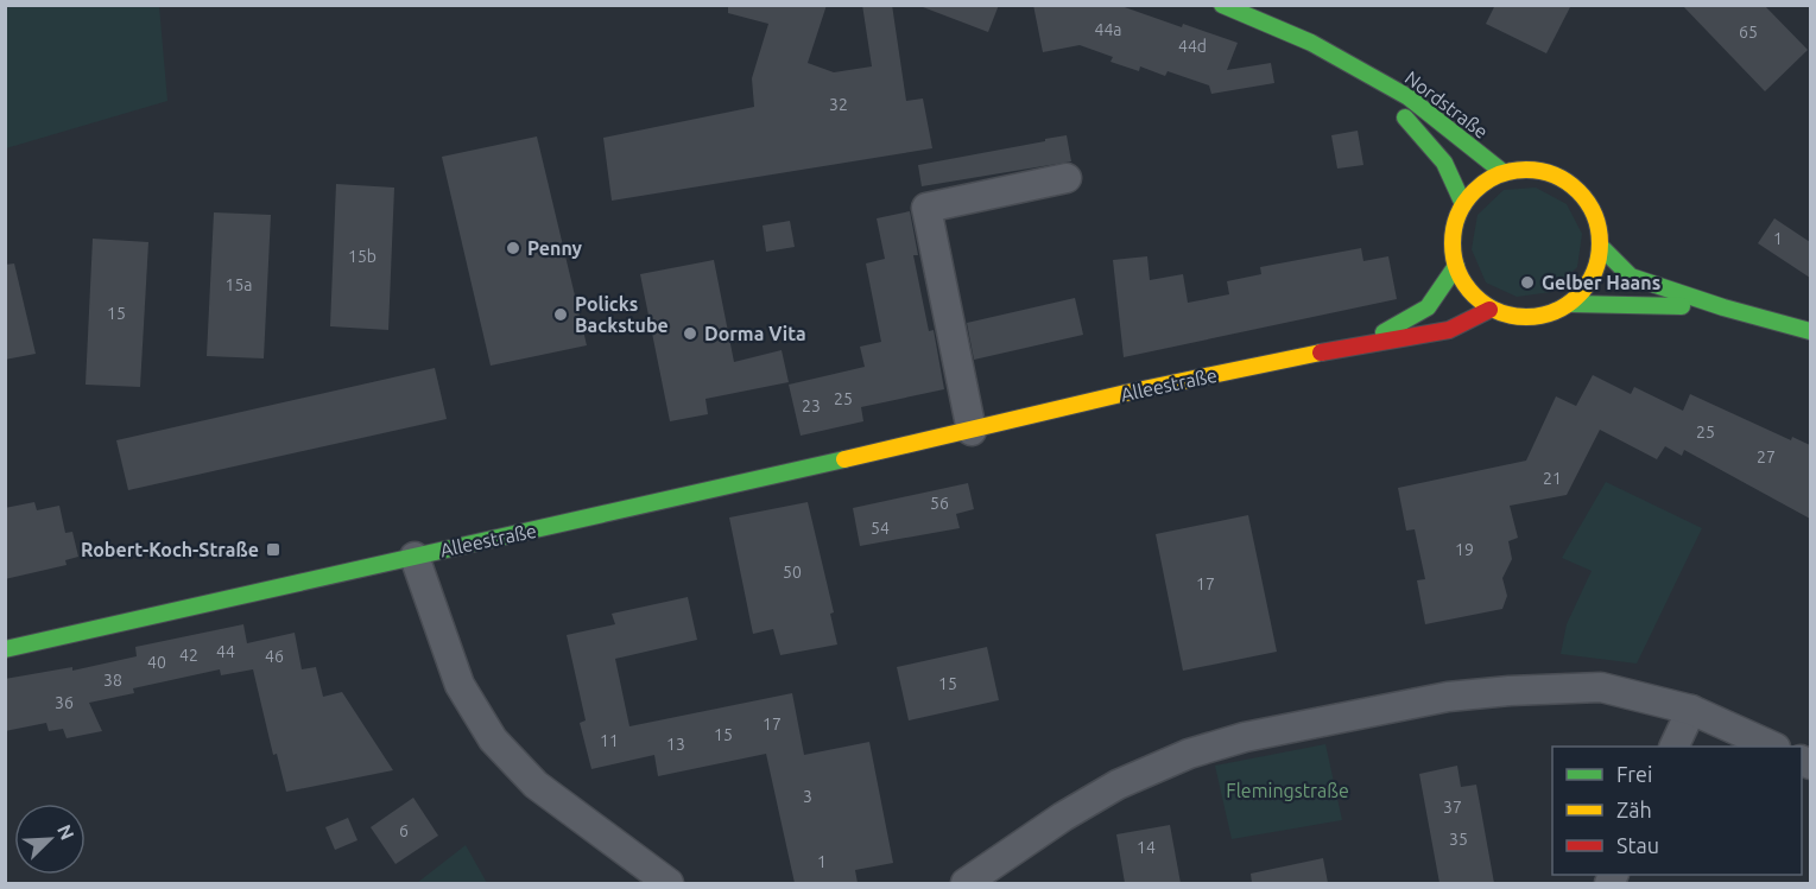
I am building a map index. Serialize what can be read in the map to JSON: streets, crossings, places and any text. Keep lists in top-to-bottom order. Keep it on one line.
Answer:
{"streets":{"main road":["Nordstraße","Alleestraße"]},"crossings":[["Nordstraße","Alleestraße"]],"parks":["Flemingstraße"],"places":{"other":["Penny","Gelber Haans","Policks Backstube","Dorma Vita"],"transit":["Robert-Koch-Straße"]},"house_numbers":["44a","65","44d","32","1","15b","15a","15","25","23","25","27","21","56","54","19","50","17","44","42","46","40","38","15","36","17","15","11","13","3","37","6","35","14","1"],"legend":["Frei","Zäh","Stau"],"north":"top right"}
